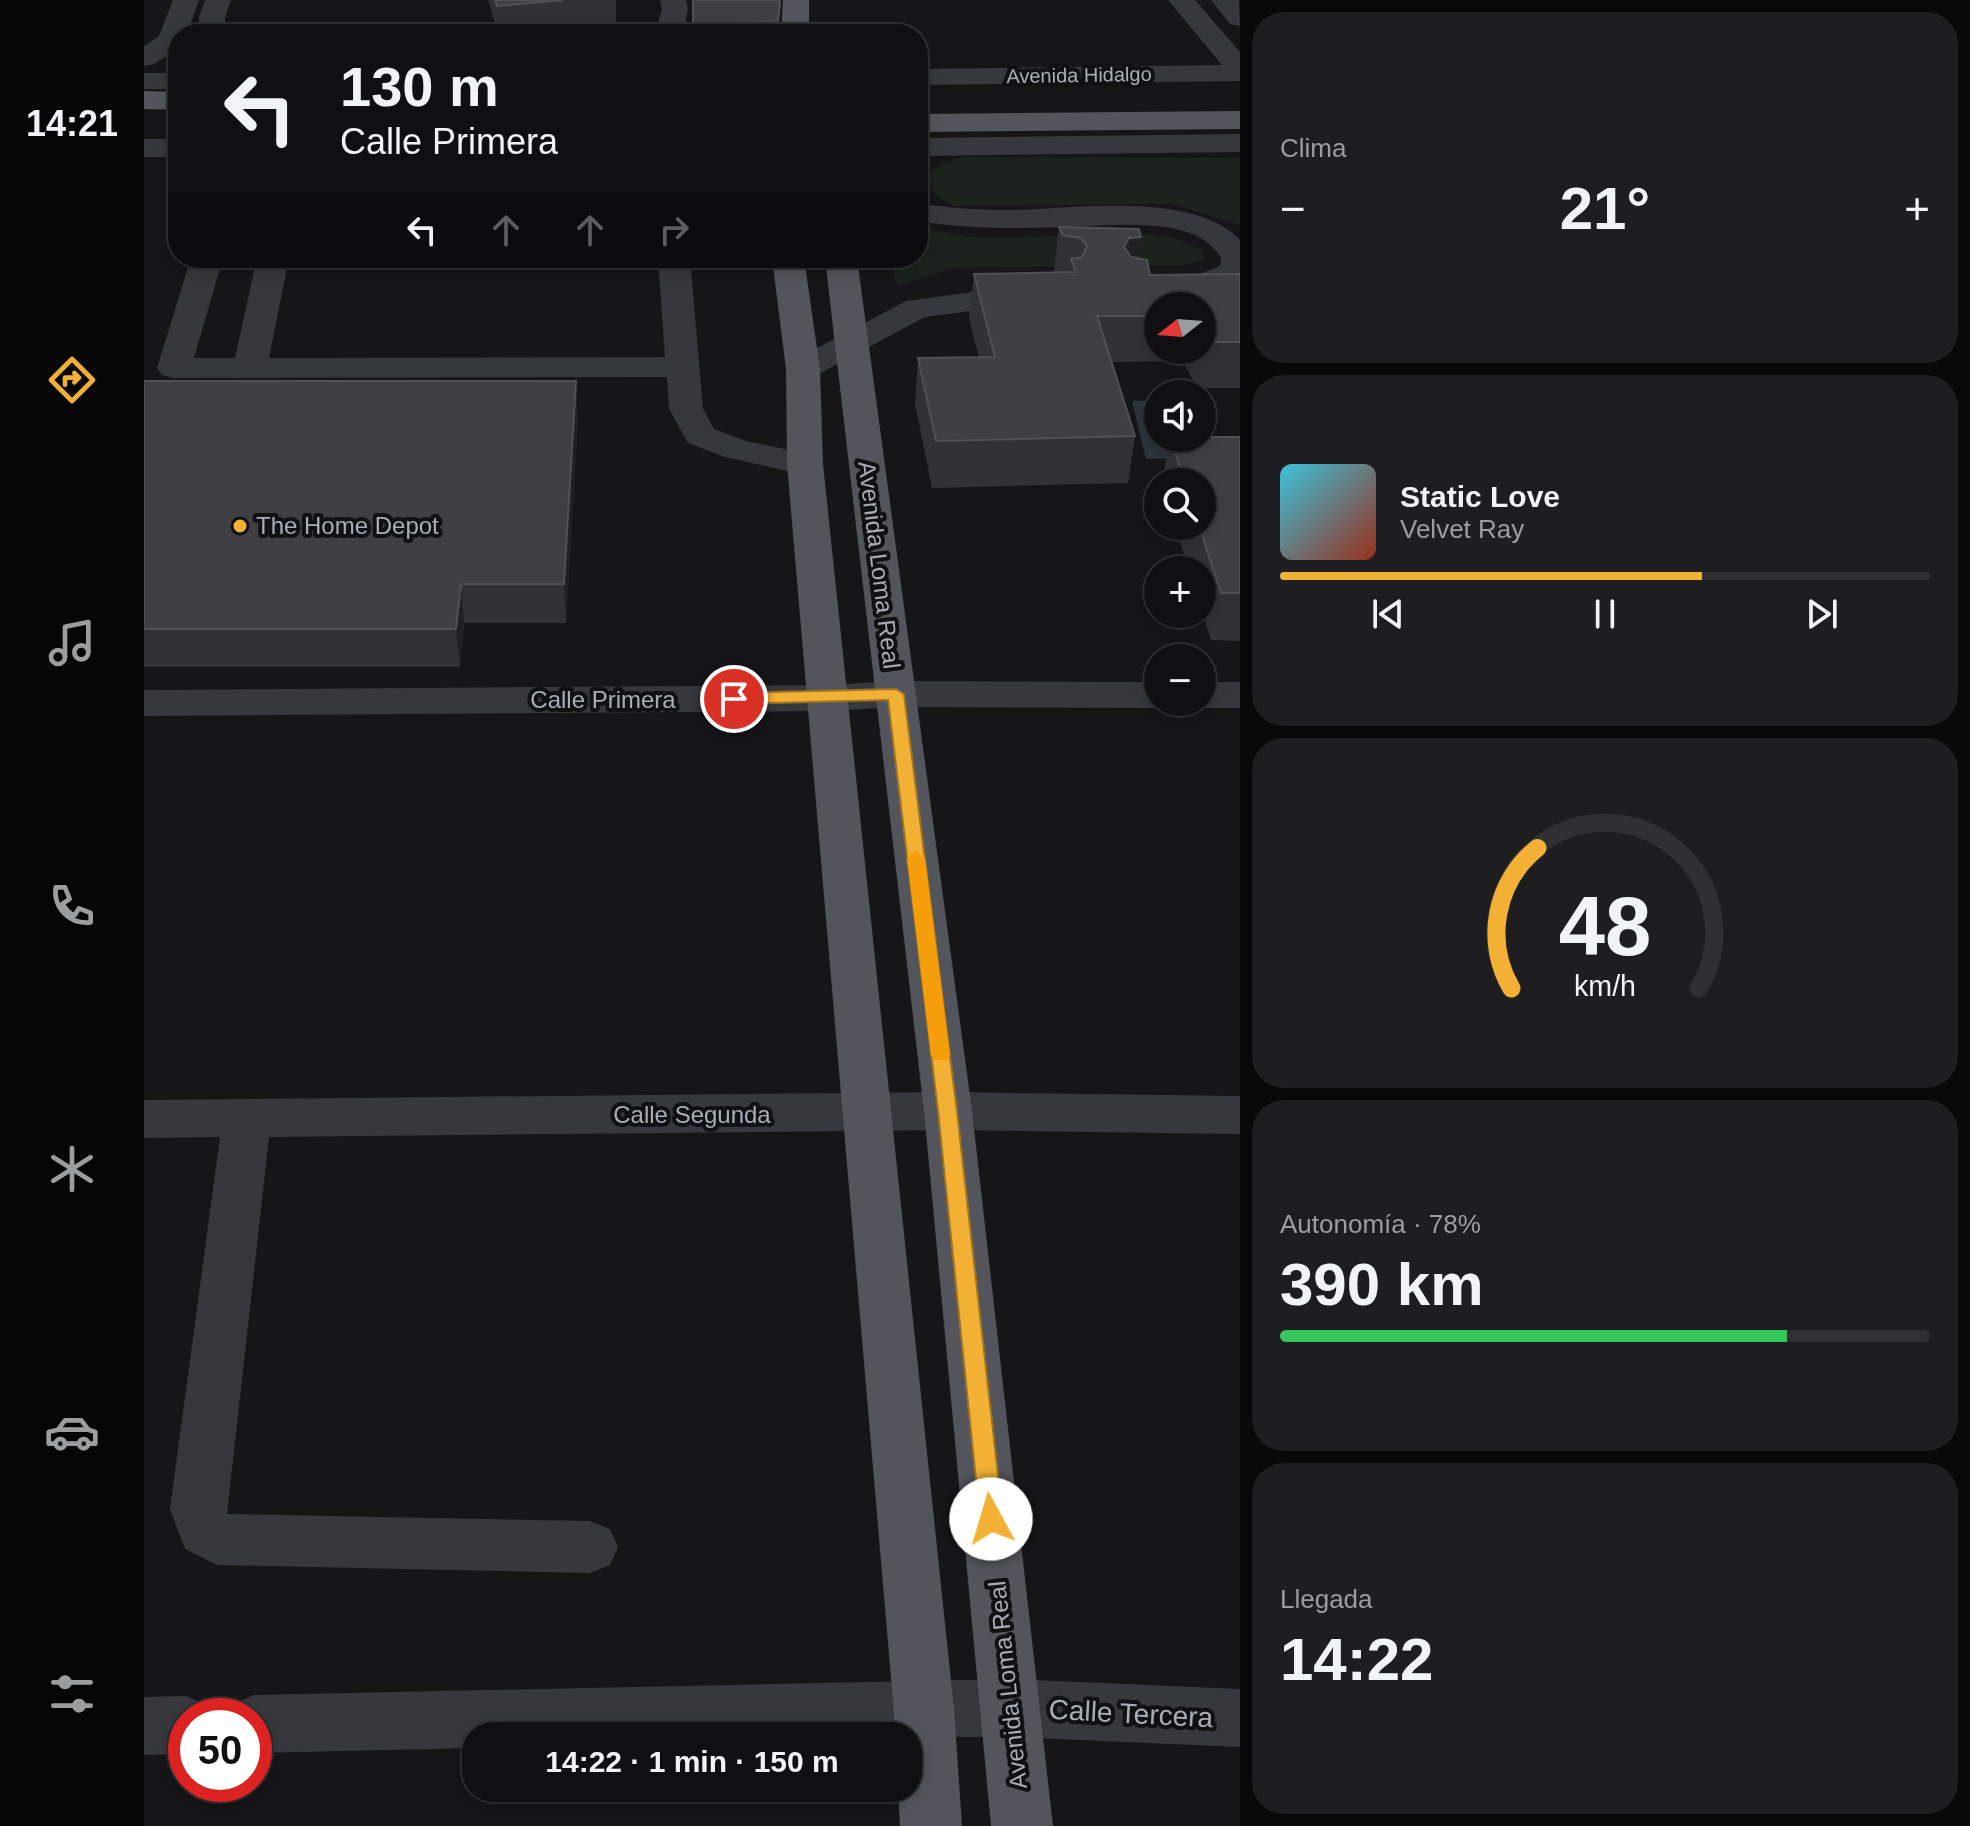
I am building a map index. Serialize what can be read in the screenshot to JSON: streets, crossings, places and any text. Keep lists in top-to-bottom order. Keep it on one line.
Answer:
{"streets":{"main road":["Avenida Loma Real"],"street":["Avenida Hidalgo","Calle Primera","Calle Segunda","Calle Tercera"]},"crossings":[["Avenida Loma Real","Calle Primera"],["Avenida Loma Real","Calle Segunda"],["Avenida Loma Real","Calle Tercera"]],"places":["The Home Depot"],"north":"left","page":{"tabs":"14:21","tile":["Clima",["Autonomía · 78%","390 km"],["Llegada","14:22"]],"turn":["130 m","Calle Primera"],"heat":["−","21°","+"],"map_buttons":["+","−"],"song":["Static Love","Velvet Ray"],"limit":"50","trip":"14:22 · 1 min · 150 m","gauge":["48","km/h"]}}
